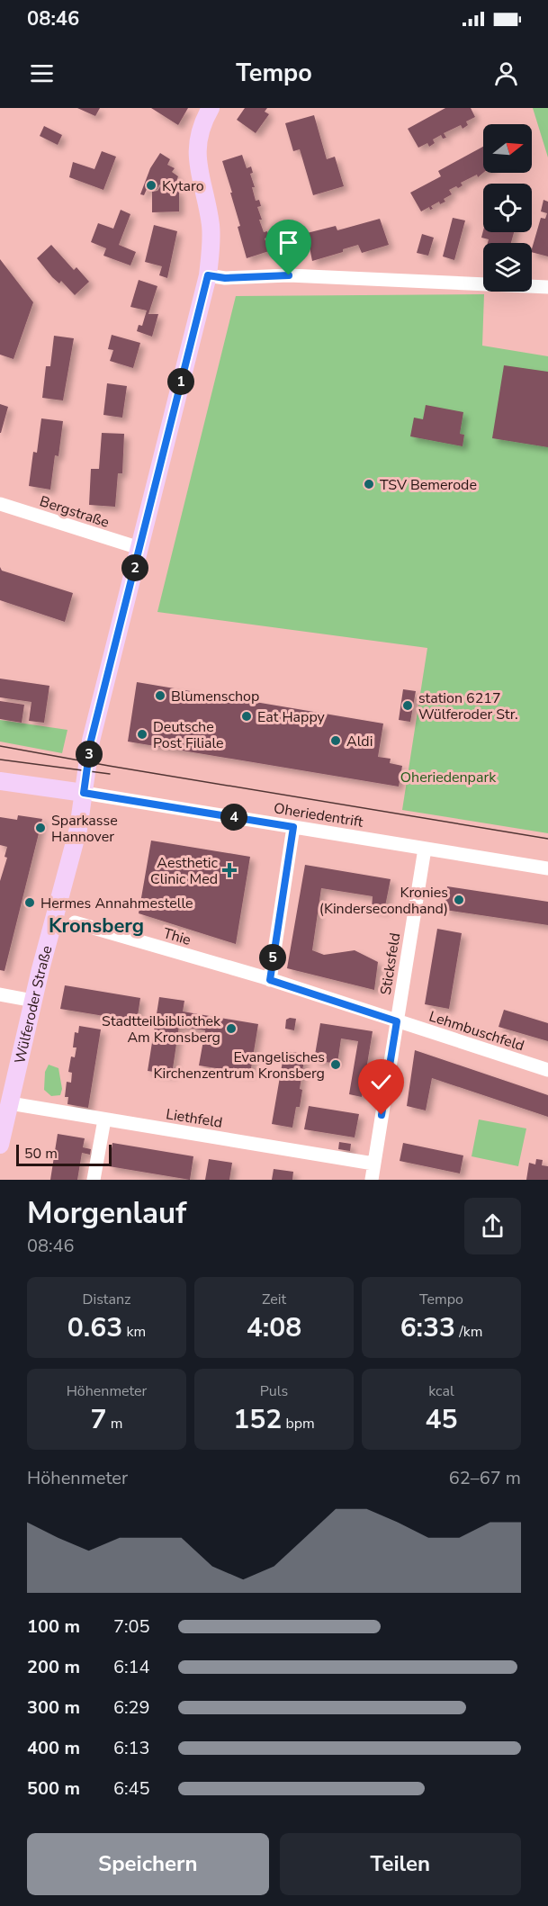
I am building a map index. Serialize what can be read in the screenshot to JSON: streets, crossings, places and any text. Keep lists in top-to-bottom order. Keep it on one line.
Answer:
{"streets":{"main road":["Wülferoder Straße"],"street":["Bergstraße","Oheriedentrift","Thie","Sticksfeld","Lehmbuschfeld","Liethfeld"]},"crossings":[["Bergstraße","Wülferoder Straße"],["Oheriedentrift","Sticksfeld"],["Oheriedentrift","Wülferoder Straße"],["Thie","Sticksfeld"],["Thie","Lehmbuschfeld"],["Sticksfeld","Lehmbuschfeld"],["Sticksfeld","Liethfeld"],["Wülferoder Straße","Liethfeld"]],"districts":["Kronsberg"],"parks":["Oheriedenpark"],"places":{"other":["Kytaro","TSV Bemerode","Blumenschop","station 6217 Wülferoder Str.","Eat Happy","Deutsche Post Filiale","Aldi","Sparkasse Hannover","Kronies (Kindersecondhand)","Hermes Annahmestelle","Stadtteilbibliothek Am Kronsberg","Evangelisches Kirchenzentrum Kronsberg"],"health":["Aesthetic Clinic Med"]},"scale_bar":"50 m","north":"right","page":{"status":"08:46","header":"Tempo","pins":["1","2","3","4","5"],"scale":"50 m","heading":["Morgenlauf","08:46"],"stats":[["Distanz","0.63 km"],["Zeit","4:08"],["Tempo","6:33 /km"],["Höhenmeter","7 m"],["Puls","152 bpm"],["kcal","45"]],"chart":["Höhenmeter","62–67 m"],"list":[{"name":"100 m","note":"7:05"},{"name":"200 m","note":"6:14"},{"name":"300 m","note":"6:29"},{"name":"400 m","note":"6:13"},{"name":"500 m","note":"6:45"}],"buttons":["Speichern","Teilen"]}}
